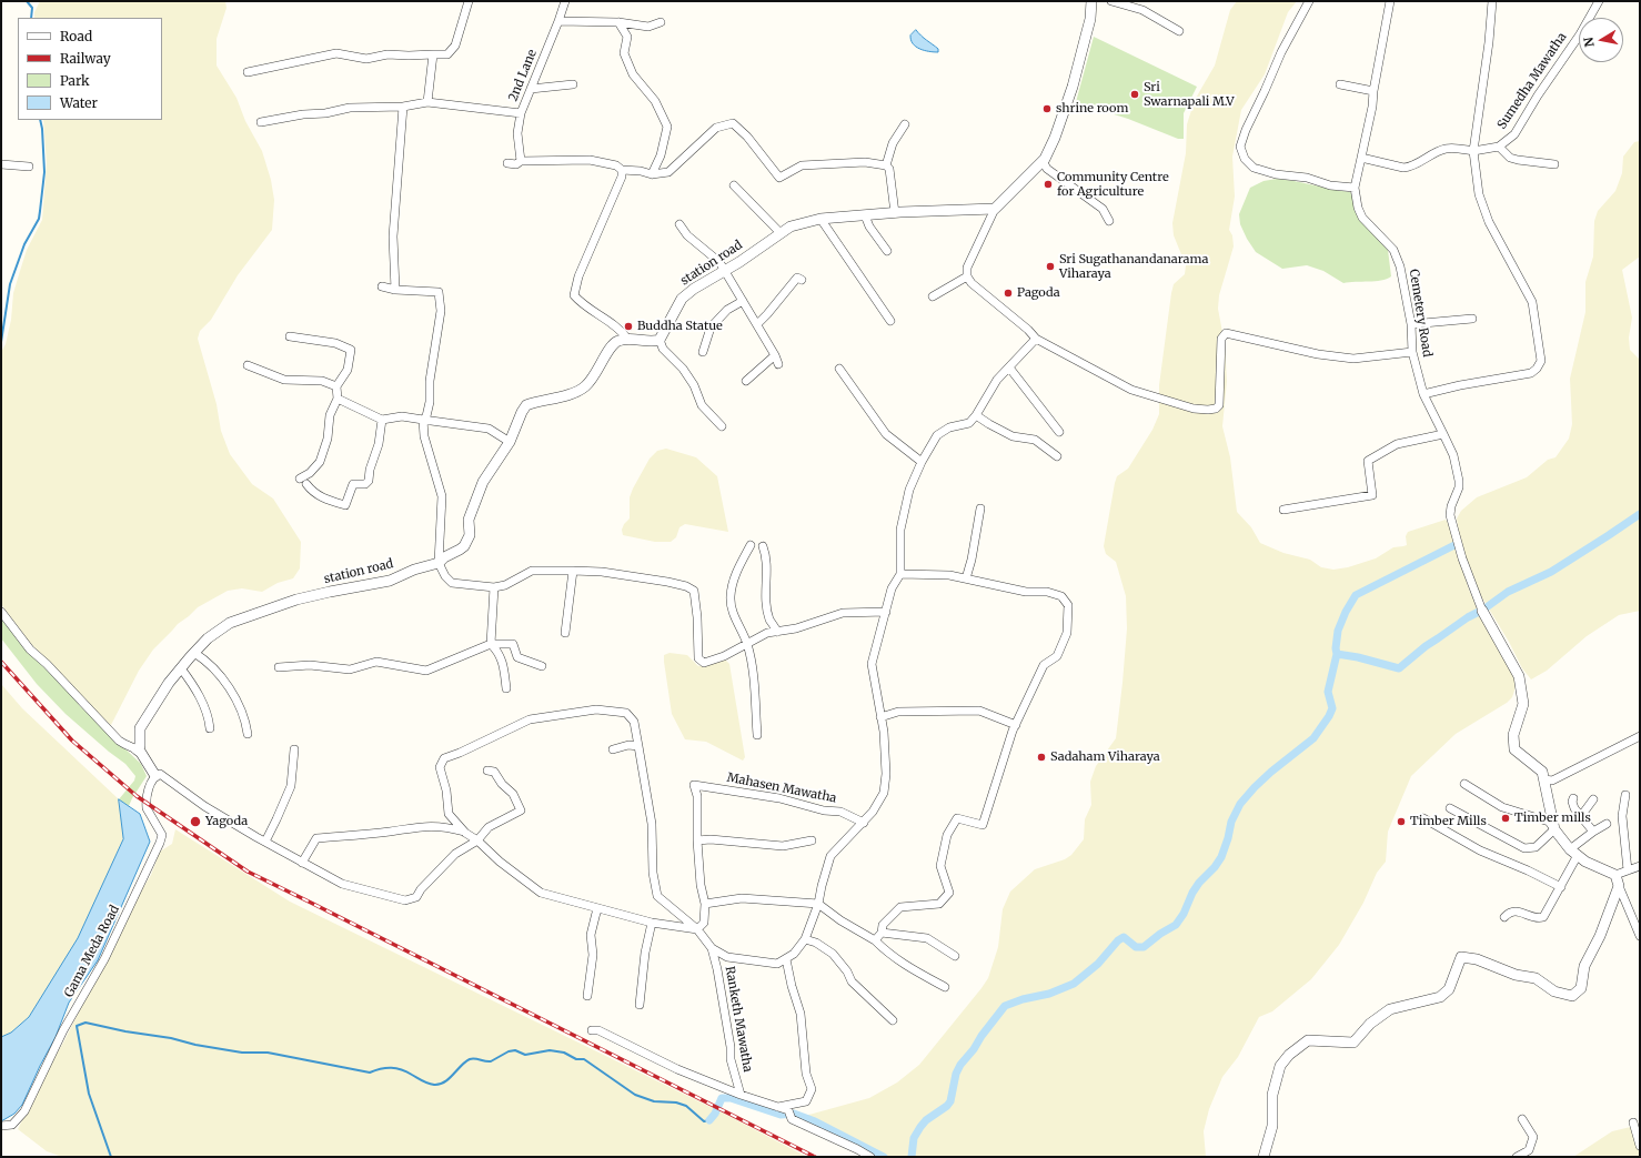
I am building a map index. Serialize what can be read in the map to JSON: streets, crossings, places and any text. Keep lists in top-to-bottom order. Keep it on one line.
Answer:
{"streets":{"street":["2nd Lane","Sumedha Mawatha","station road","Cemetery Road","Mahasen Mawatha","Gama Meda Road","Ranketh Mawatha"]},"places":["Sri Swarnapali M.V","shrine room","Community Centre for Agriculture","Sri Sugathanandanarama Viharaya","Pagoda","Buddha Statue","Sadaham Viharaya","Timber mills","Yagoda","Timber Mills"],"legend":["Road","Railway","Park","Water"],"north":"left"}
